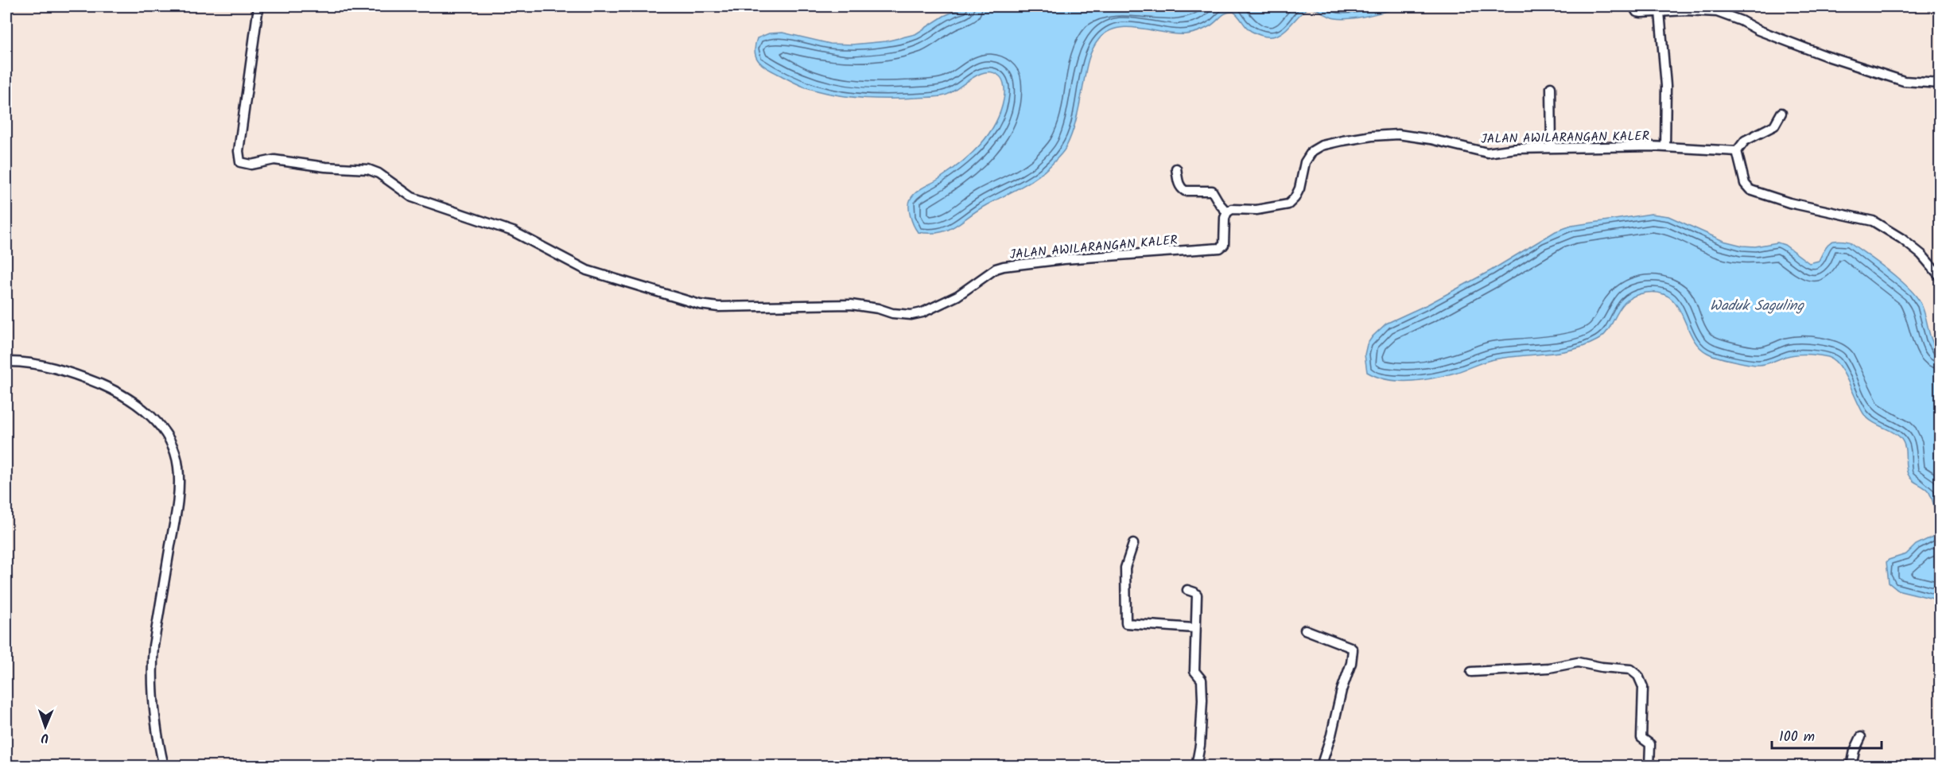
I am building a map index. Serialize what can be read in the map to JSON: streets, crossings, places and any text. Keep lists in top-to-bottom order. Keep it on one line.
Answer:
{"streets":{"street":["JALAN AWILARANGAN KALER"]},"water":["Waduk Saguling"],"scale_bar":"100 m","north":"bottom"}
